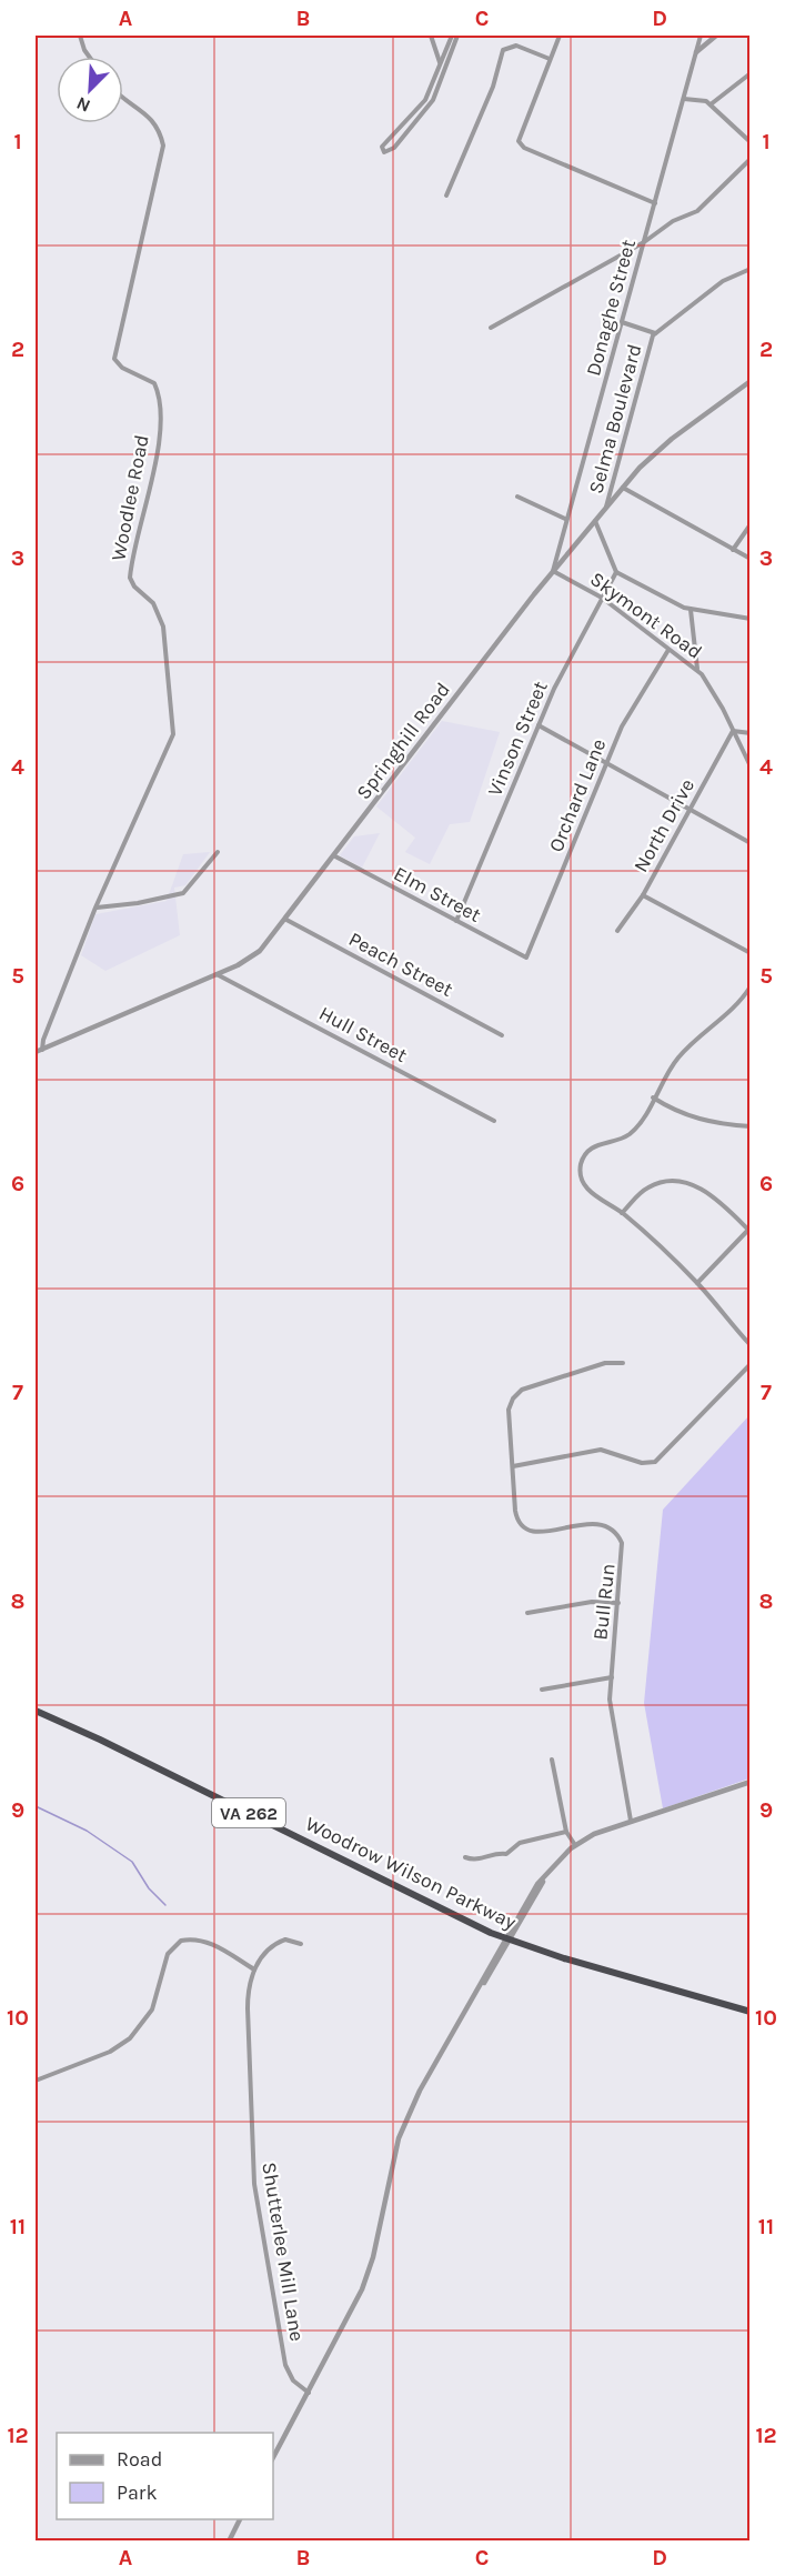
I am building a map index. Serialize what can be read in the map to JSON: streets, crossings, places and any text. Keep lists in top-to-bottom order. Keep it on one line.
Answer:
{"streets":{"highway":["VA 262","Woodrow Wilson Parkway"],"street":["Donaghe Street","Selma Boulevard","Woodlee Road","Skymont Road","Vinson Street","Springhill Road","Orchard Lane","North Drive","Elm Street","Peach Street","Hull Street","Bull Run","Shutterlee Mill Lane"]},"crossings":[["Donaghe Street","Skymont Road"],["Donaghe Street","Springhill Road"],["Selma Boulevard","Springhill Road"],["Woodlee Road","Springhill Road"],["Skymont Road","Vinson Street"],["Skymont Road","Springhill Road"],["Skymont Road","Orchard Lane"],["Skymont Road","North Drive"],["Vinson Street","Elm Street"],["Springhill Road","Elm Street"],["Springhill Road","Peach Street"],["Springhill Road","Hull Street"],["Orchard Lane","Elm Street"]],"legend":["Road","Park"],"north":"bottom left","grid":{"columns":["A","B","C","D"],"rows":["1","2","3","4","5","6","7","8","9","10","11","12"]}}
